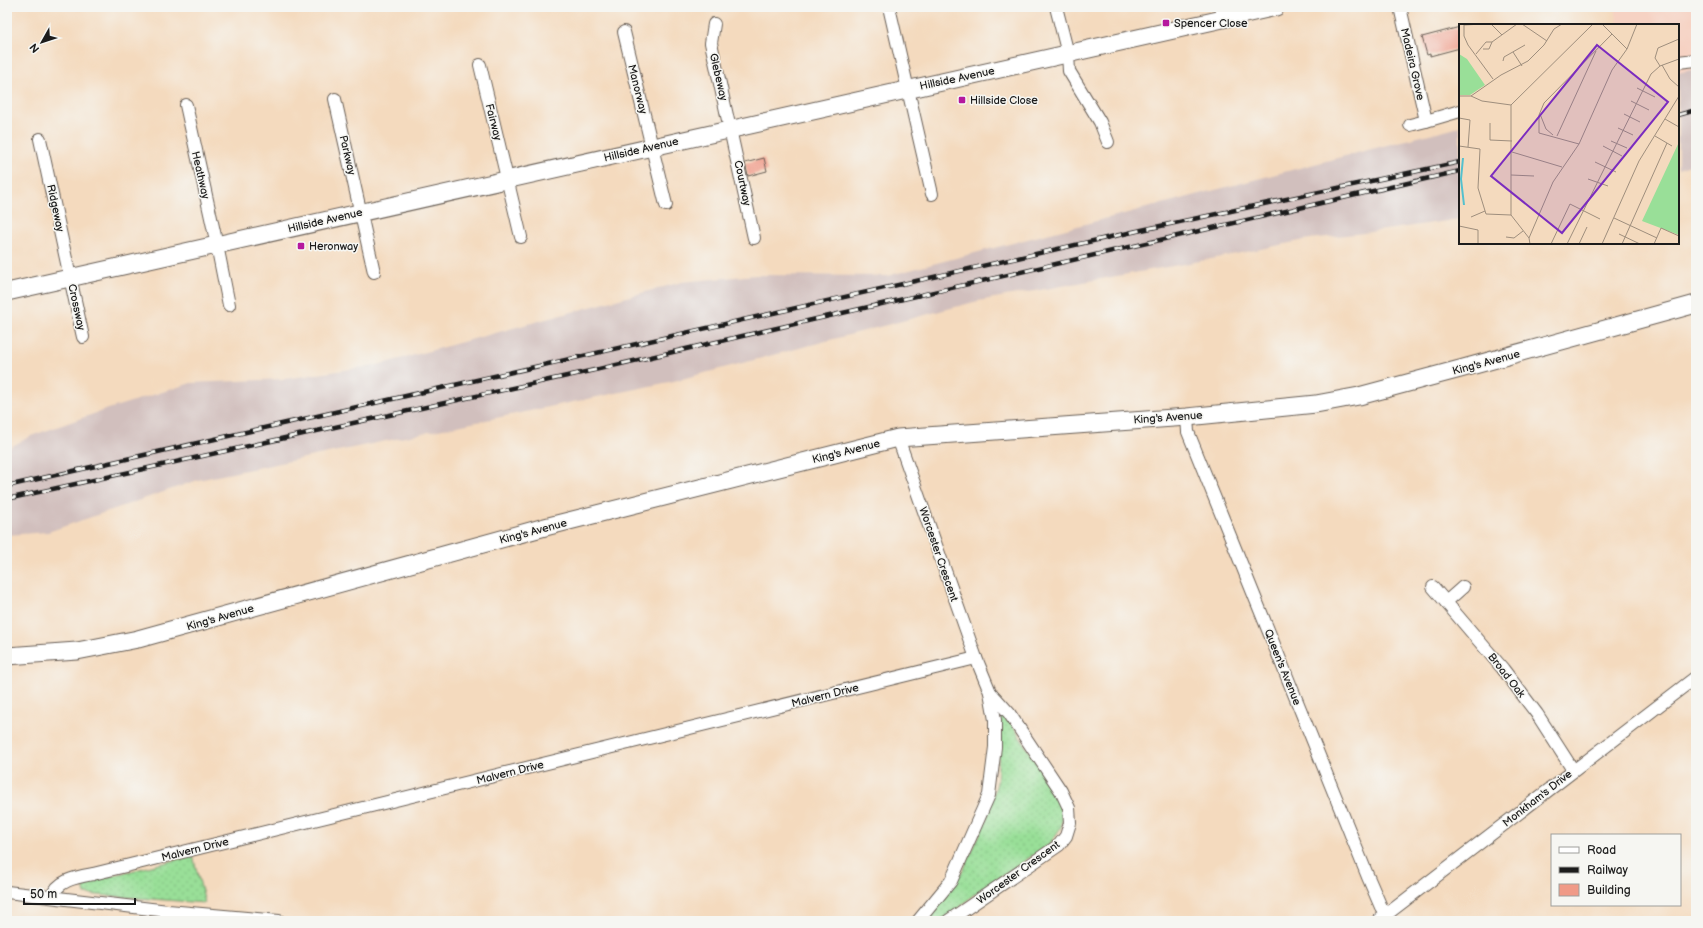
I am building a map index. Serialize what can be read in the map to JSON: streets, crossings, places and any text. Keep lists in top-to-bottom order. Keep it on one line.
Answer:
{"streets":{"street":["Madeira Grove","Glebeway","Hillside Avenue","Manorway","Fairway","Parkway","Heathway","Courtway","Ridgeway","Crossway","King's Avenue","Worcester Crescent","Queen's Avenue","Broad Oak","Malvern Drive","Monkham's Drive"]},"crossings":[["Glebeway","Hillside Avenue"],["Glebeway","Courtway"],["Hillside Avenue","Manorway"],["Hillside Avenue","Fairway"],["Hillside Avenue","Parkway"],["Hillside Avenue","Heathway"],["Hillside Avenue","Courtway"],["Hillside Avenue","Ridgeway"],["Hillside Avenue","Crossway"],["Ridgeway","Crossway"],["King's Avenue","Worcester Crescent"],["King's Avenue","Queen's Avenue"],["Worcester Crescent","Malvern Drive"],["Queen's Avenue","Monkham's Drive"],["Broad Oak","Monkham's Drive"]],"places":{"transit":["Spencer Close","Hillside Close","Heronway"]},"legend":["Road","Railway","Building"],"scale_bar":"50 m","north":"bottom left"}
